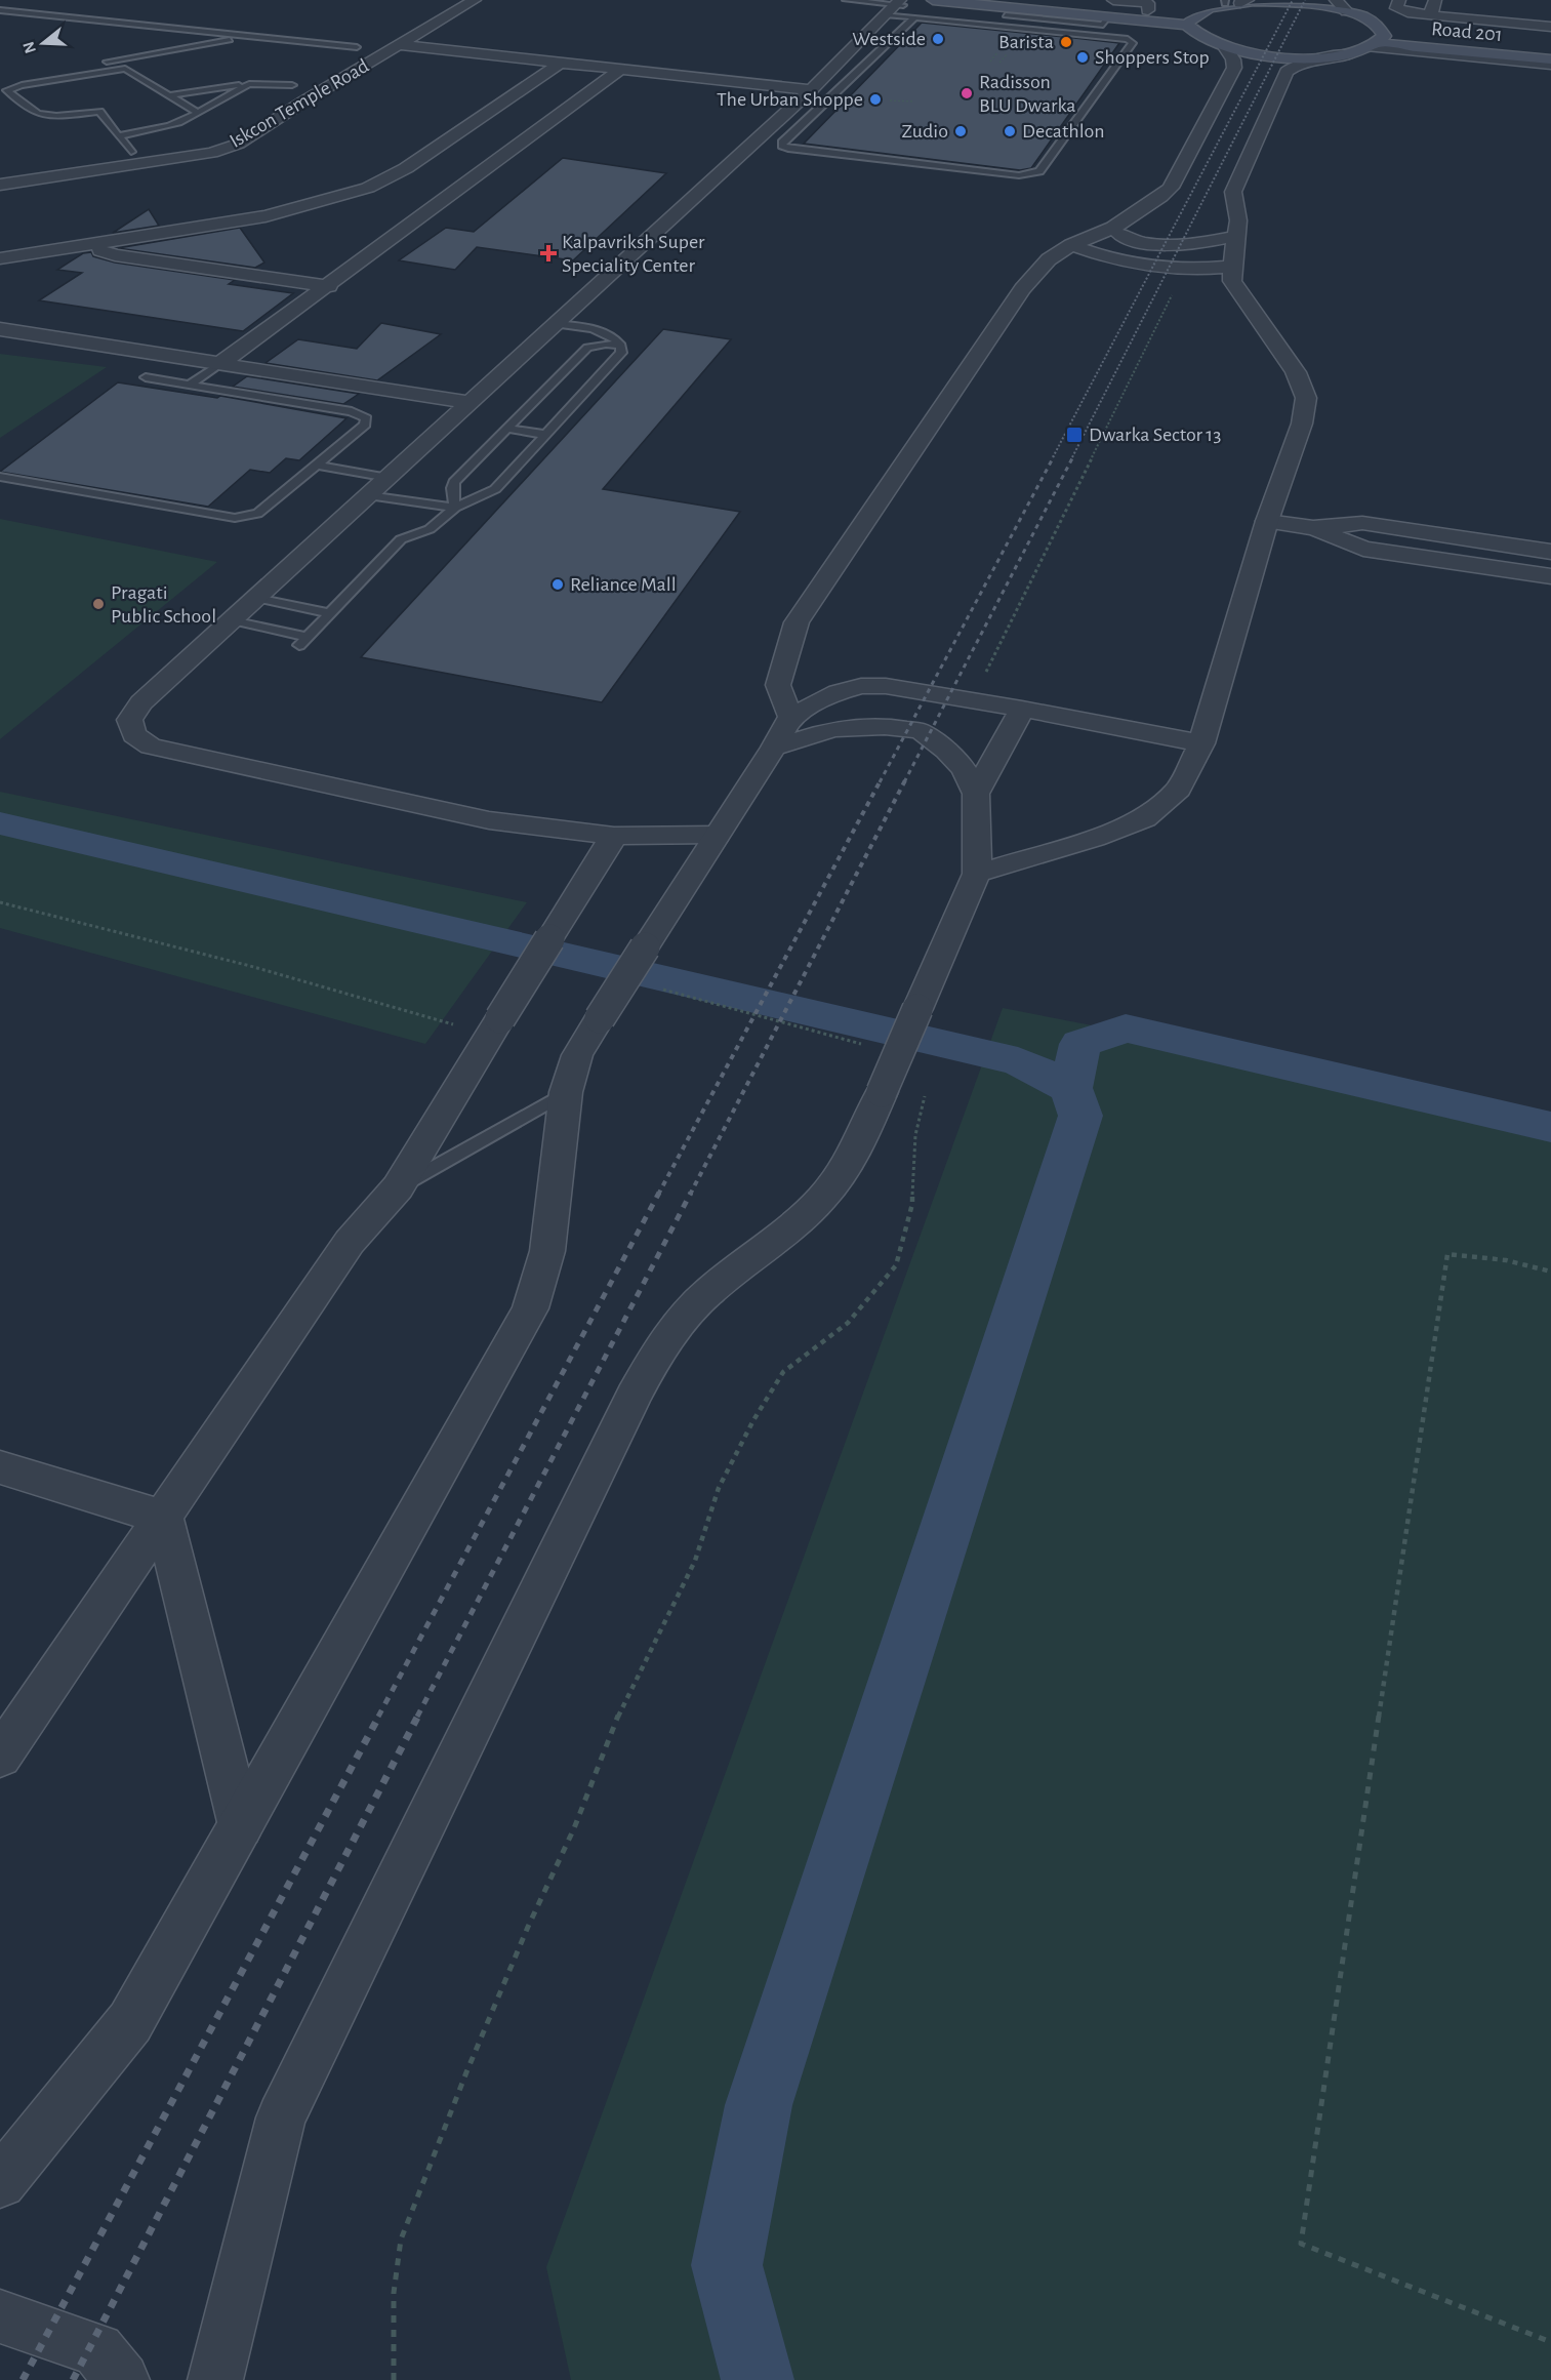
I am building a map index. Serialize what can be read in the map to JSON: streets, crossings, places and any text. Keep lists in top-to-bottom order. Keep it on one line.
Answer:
{"streets":{"main road":["Road 201"],"street":["Iskcon Temple Road"]},"places":{"other":["Westside","Barista","Shoppers Stop","Radisson BLU Dwarka","The Urban Shoppe","Zudio","Decathlon","Reliance Mall","Pragati Public School"],"health":["Kalpavriksh Super Speciality Center"],"transit":["Dwarka Sector 13"]},"north":"left"}
